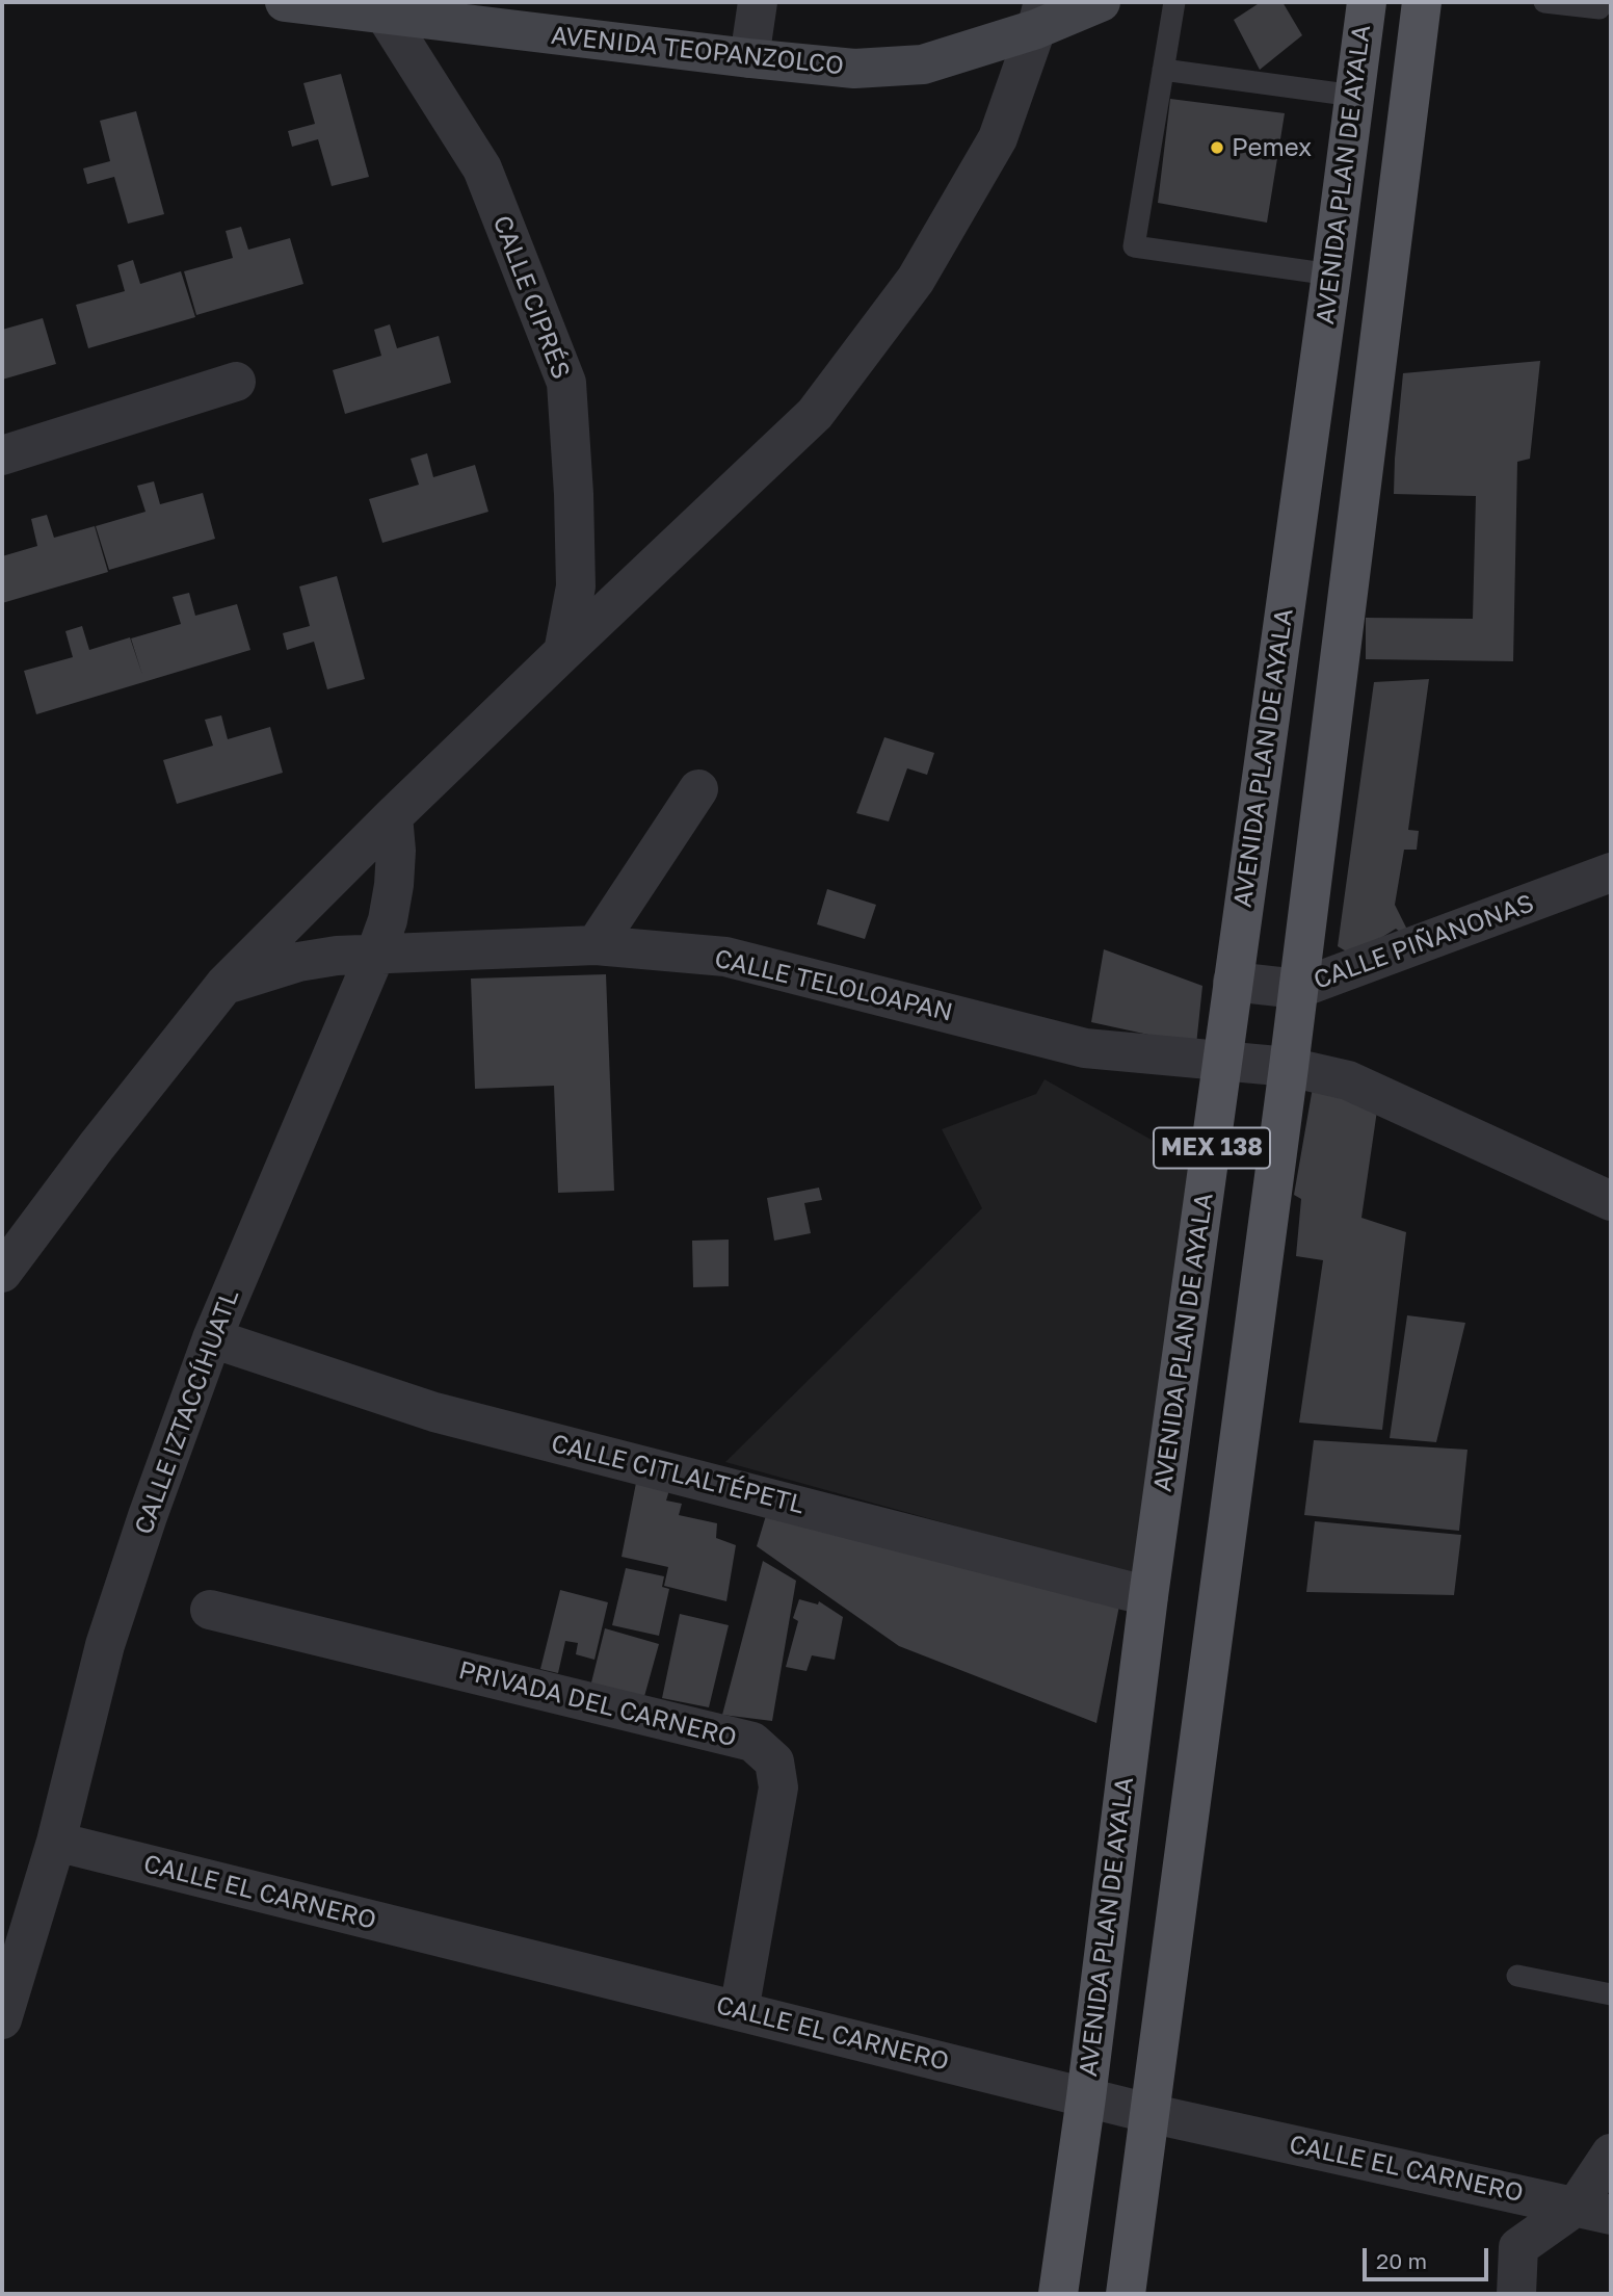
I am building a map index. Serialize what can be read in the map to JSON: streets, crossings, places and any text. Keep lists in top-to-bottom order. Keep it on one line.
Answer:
{"streets":{"main road":["AVENIDA TEOPANZOLCO","AVENIDA PLAN DE AYALA","MEX 138"],"street":["CALLE CIPRÉS","CALLE PIÑANONAS","CALLE TELOLOAPAN","CALLE IZTACCÍHUATL","CALLE CITLALTÉPETL","PRIVADA DEL CARNERO","CALLE EL CARNERO"]},"crossings":[["AVENIDA TEOPANZOLCO","CALLE CIPRÉS"],["AVENIDA PLAN DE AYALA","CALLE PIÑANONAS"],["AVENIDA PLAN DE AYALA","CALLE TELOLOAPAN"],["AVENIDA PLAN DE AYALA","CALLE CITLALTÉPETL"],["AVENIDA PLAN DE AYALA","CALLE EL CARNERO"],["CALLE PIÑANONAS","MEX 138"],["CALLE TELOLOAPAN","MEX 138"],["CALLE TELOLOAPAN","CALLE IZTACCÍHUATL"],["MEX 138","CALLE EL CARNERO"],["CALLE IZTACCÍHUATL","CALLE CITLALTÉPETL"],["CALLE IZTACCÍHUATL","CALLE EL CARNERO"],["PRIVADA DEL CARNERO","CALLE EL CARNERO"]],"places":["Pemex"],"scale_bar":"20 m"}
